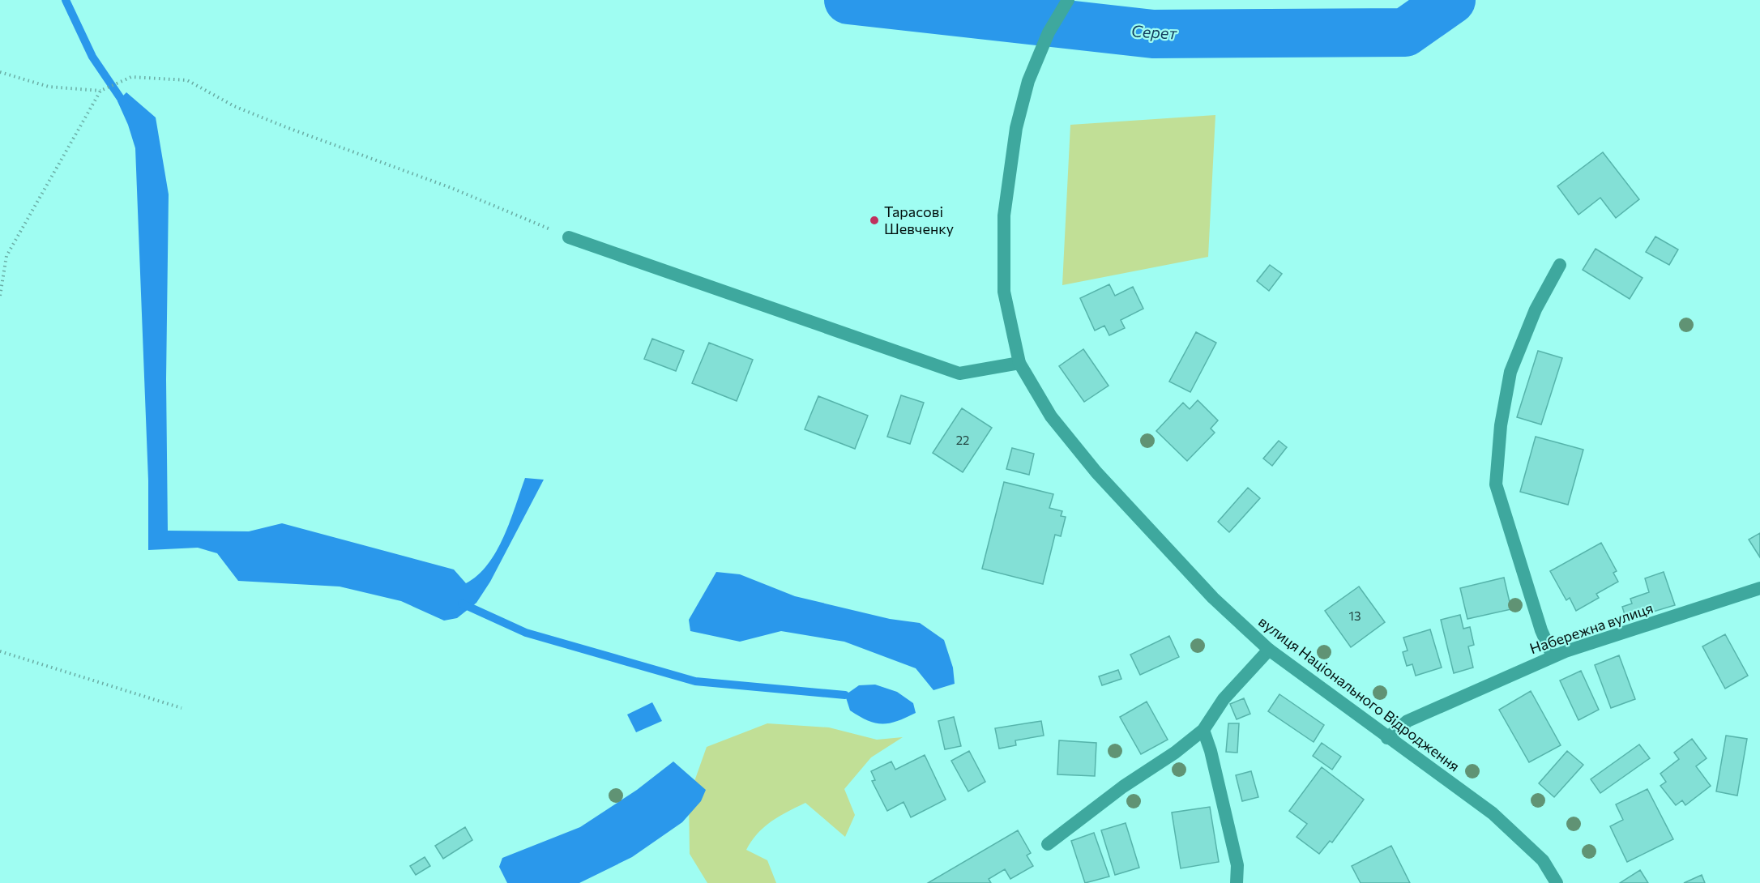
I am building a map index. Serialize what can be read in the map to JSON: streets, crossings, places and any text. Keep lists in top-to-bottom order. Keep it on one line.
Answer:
{"streets":{"street":["Набережна вулиця","вулиця Національного Відродження"]},"crossings":[["Набережна вулиця","вулиця Національного Відродження"]],"water":["Серет"],"places":["Тарасові Шевченку"],"house_numbers":["22","13"]}
